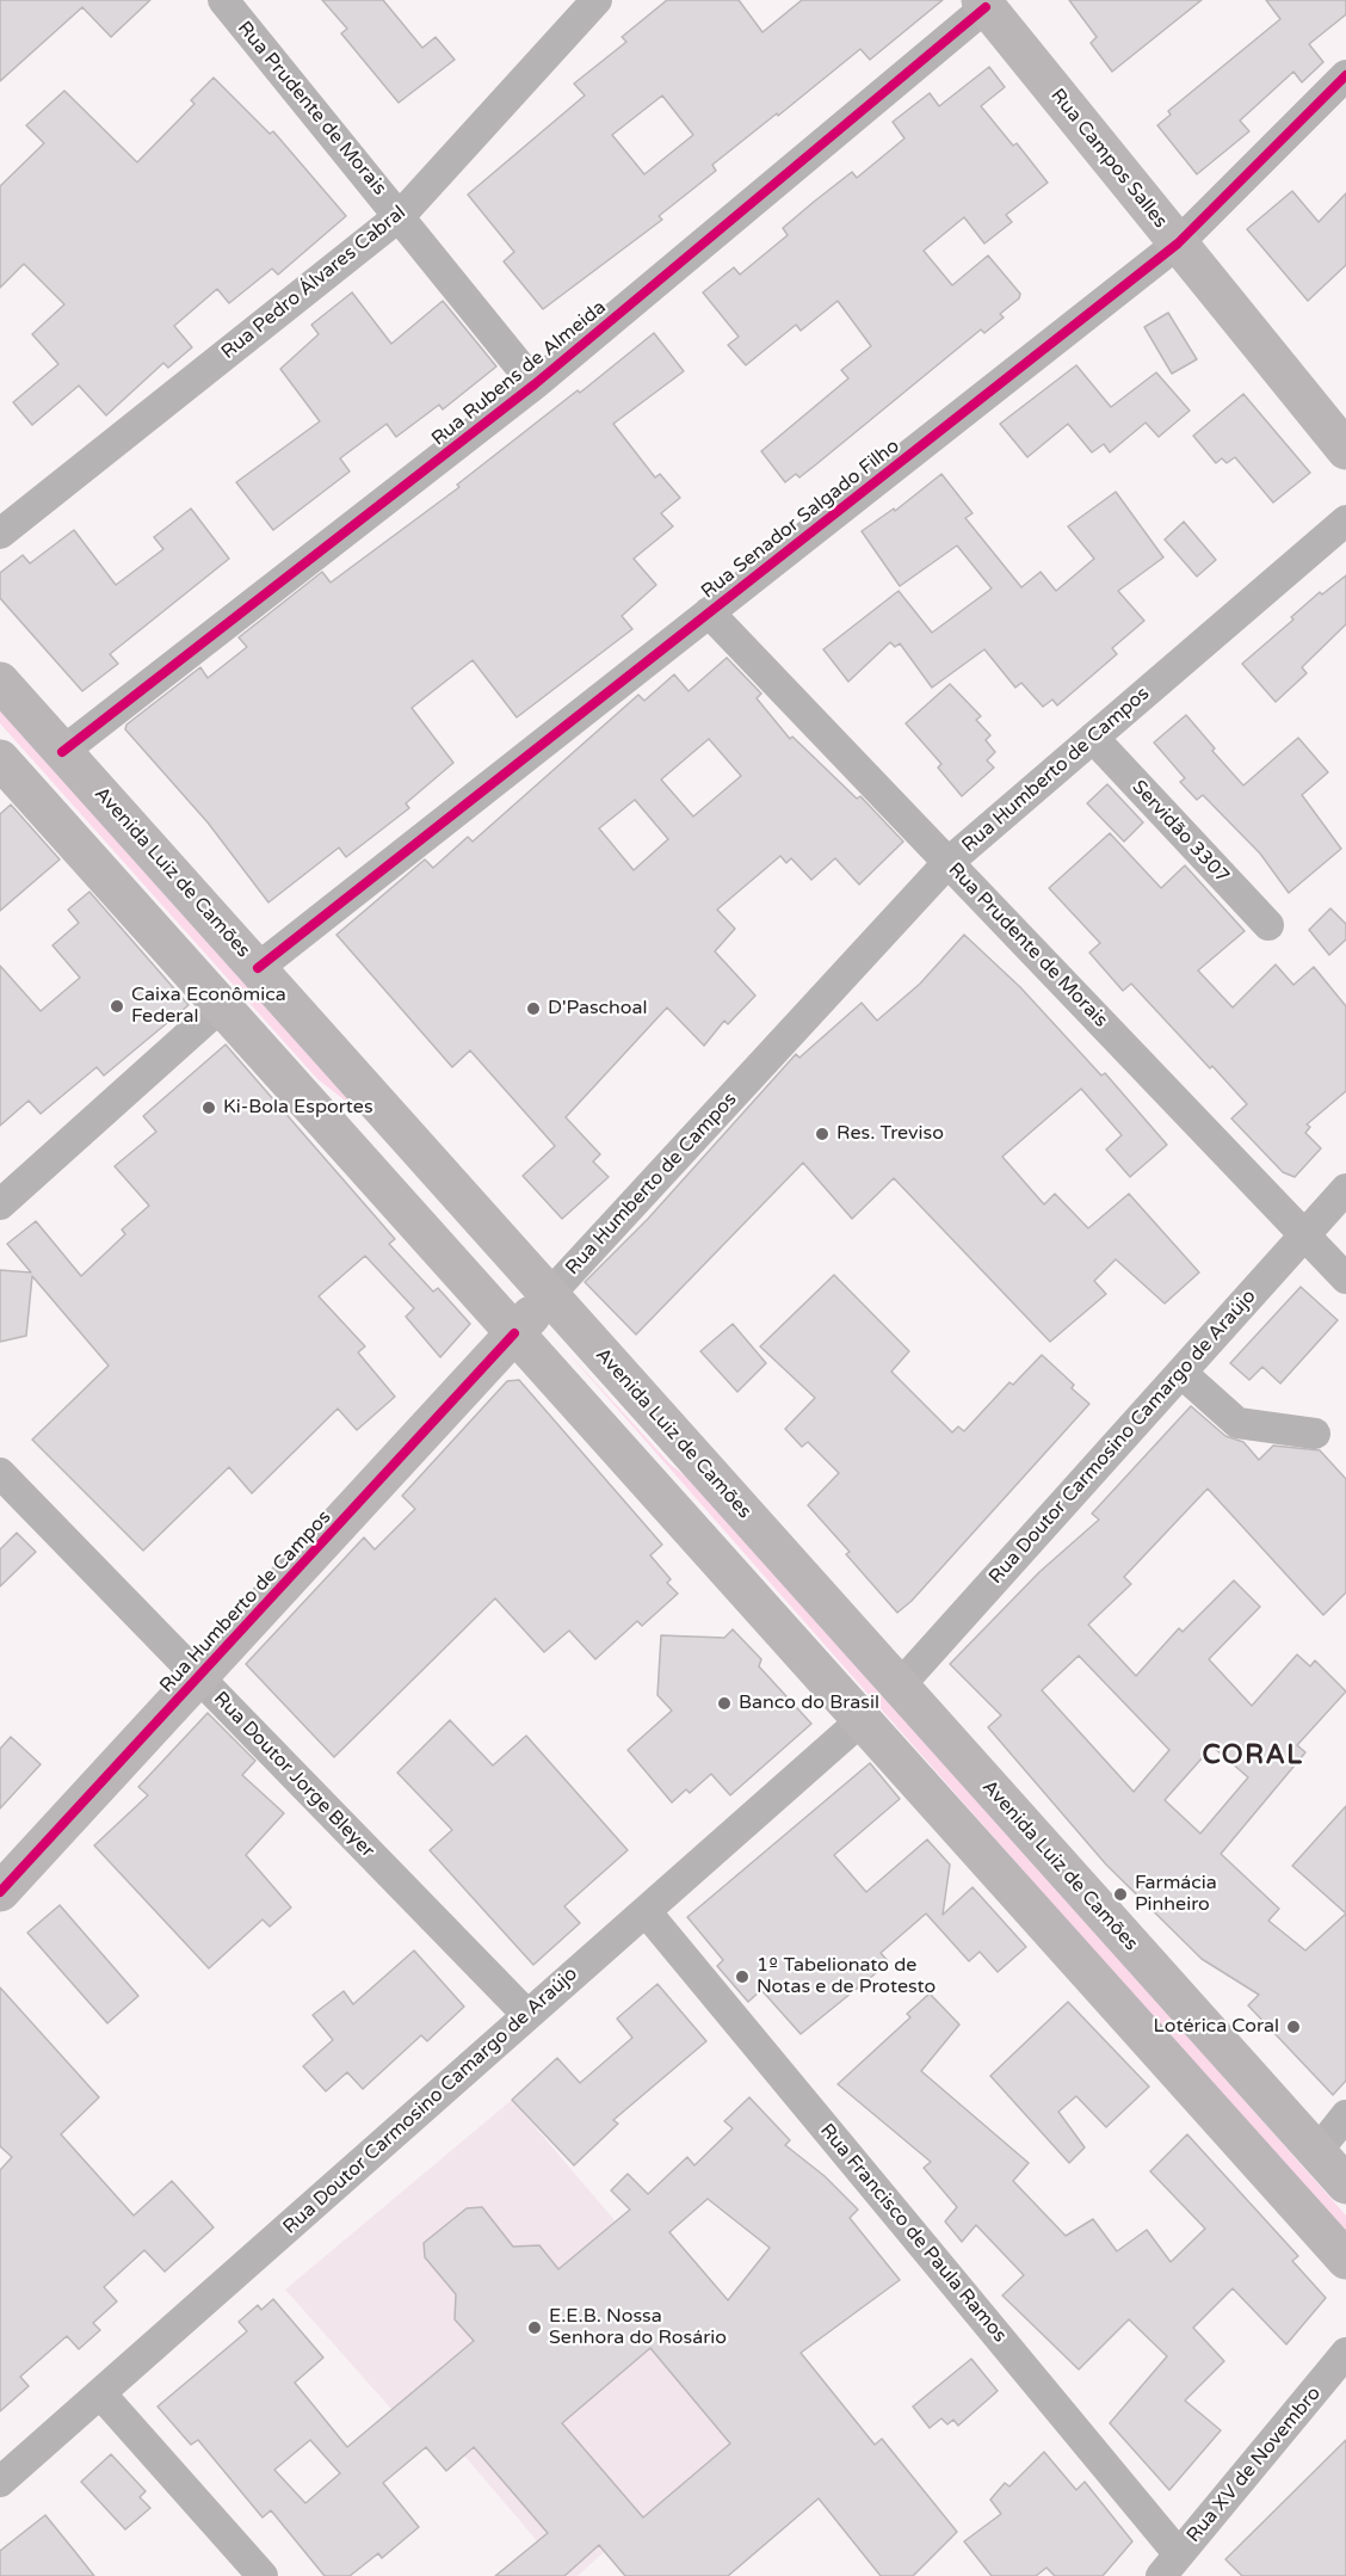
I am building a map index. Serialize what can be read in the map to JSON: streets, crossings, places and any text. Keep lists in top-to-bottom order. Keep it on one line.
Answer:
{"streets":{"main road":["Rua Campos Salles","Rua Humberto de Campos","Avenida Luiz de Camões"],"street":["Rua Prudente de Morais","Rua Pedro Álvares Cabral","Rua Rubens de Almeida","Rua Senador Salgado Filho","Servidão 3307","Rua Doutor Carmosino Camargo de Araújo","Rua Doutor Jorge Bleyer","Rua Francisco de Paula Ramos","Rua XV de Novembro"]},"crossings":[["Rua Prudente de Morais","Rua Pedro Álvares Cabral"],["Rua Prudente de Morais","Rua Rubens de Almeida"],["Rua Prudente de Morais","Rua Senador Salgado Filho"],["Rua Prudente de Morais","Rua Humberto de Campos"],["Rua Prudente de Morais","Rua Doutor Carmosino Camargo de Araújo"],["Rua Campos Salles","Rua Rubens de Almeida"],["Rua Campos Salles","Rua Senador Salgado Filho"],["Rua Rubens de Almeida","Avenida Luiz de Camões"],["Rua Senador Salgado Filho","Avenida Luiz de Camões"],["Rua Humberto de Campos","Servidão 3307"],["Rua Humberto de Campos","Avenida Luiz de Camões"],["Rua Humberto de Campos","Rua Doutor Jorge Bleyer"],["Avenida Luiz de Camões","Rua Doutor Carmosino Camargo de Araújo"],["Rua Doutor Carmosino Camargo de Araújo","Rua Doutor Jorge Bleyer"],["Rua Doutor Carmosino Camargo de Araújo","Rua Francisco de Paula Ramos"],["Rua Francisco de Paula Ramos","Rua XV de Novembro"]],"districts":["CORAL"],"places":["Caixa Econômica Federal","D'Paschoal","Ki-Bola Esportes","Res. Treviso","Banco do Brasil","Farmácia Pinheiro","1º Tabelionato de Notas e de Protesto","Lotérica Coral","E.E.B. Nossa Senhora do Rosário"]}
